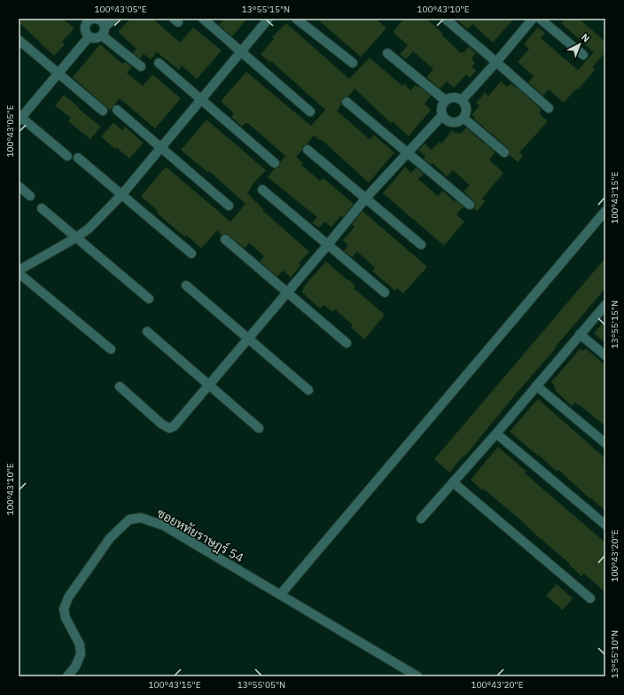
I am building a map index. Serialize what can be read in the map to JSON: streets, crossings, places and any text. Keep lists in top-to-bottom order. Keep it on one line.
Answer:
{"streets":{"street":["ซอยหทัยราษฎร์ 54"]},"north":"top right","coordinates":["100°43'05\"E","13°55'15\"N","100°43'10\"E","100°43'15\"E","100°43'20\"E","13°55'10\"N","13°55'05\"N"]}
